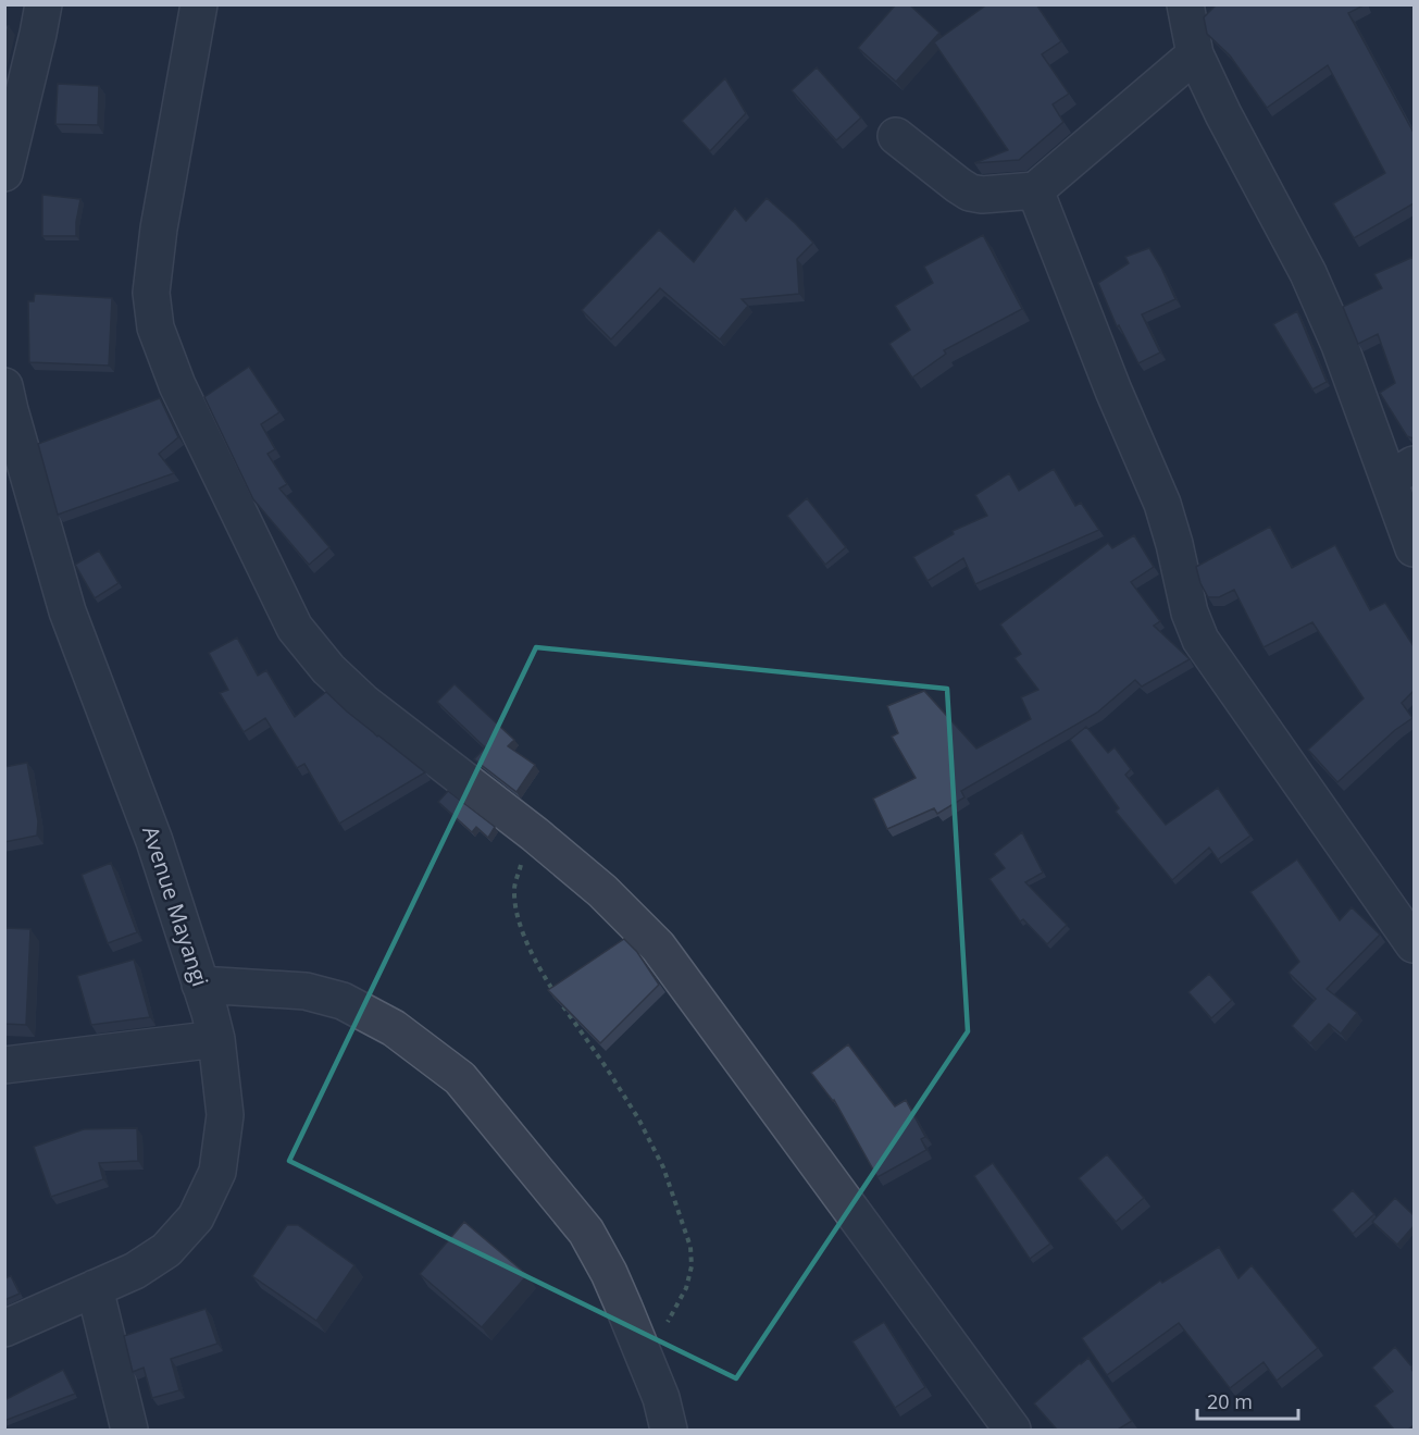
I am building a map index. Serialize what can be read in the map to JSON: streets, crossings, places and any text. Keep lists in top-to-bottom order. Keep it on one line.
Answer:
{"streets":{"street":["Avenue Mayangi"]},"scale_bar":"20 m"}
